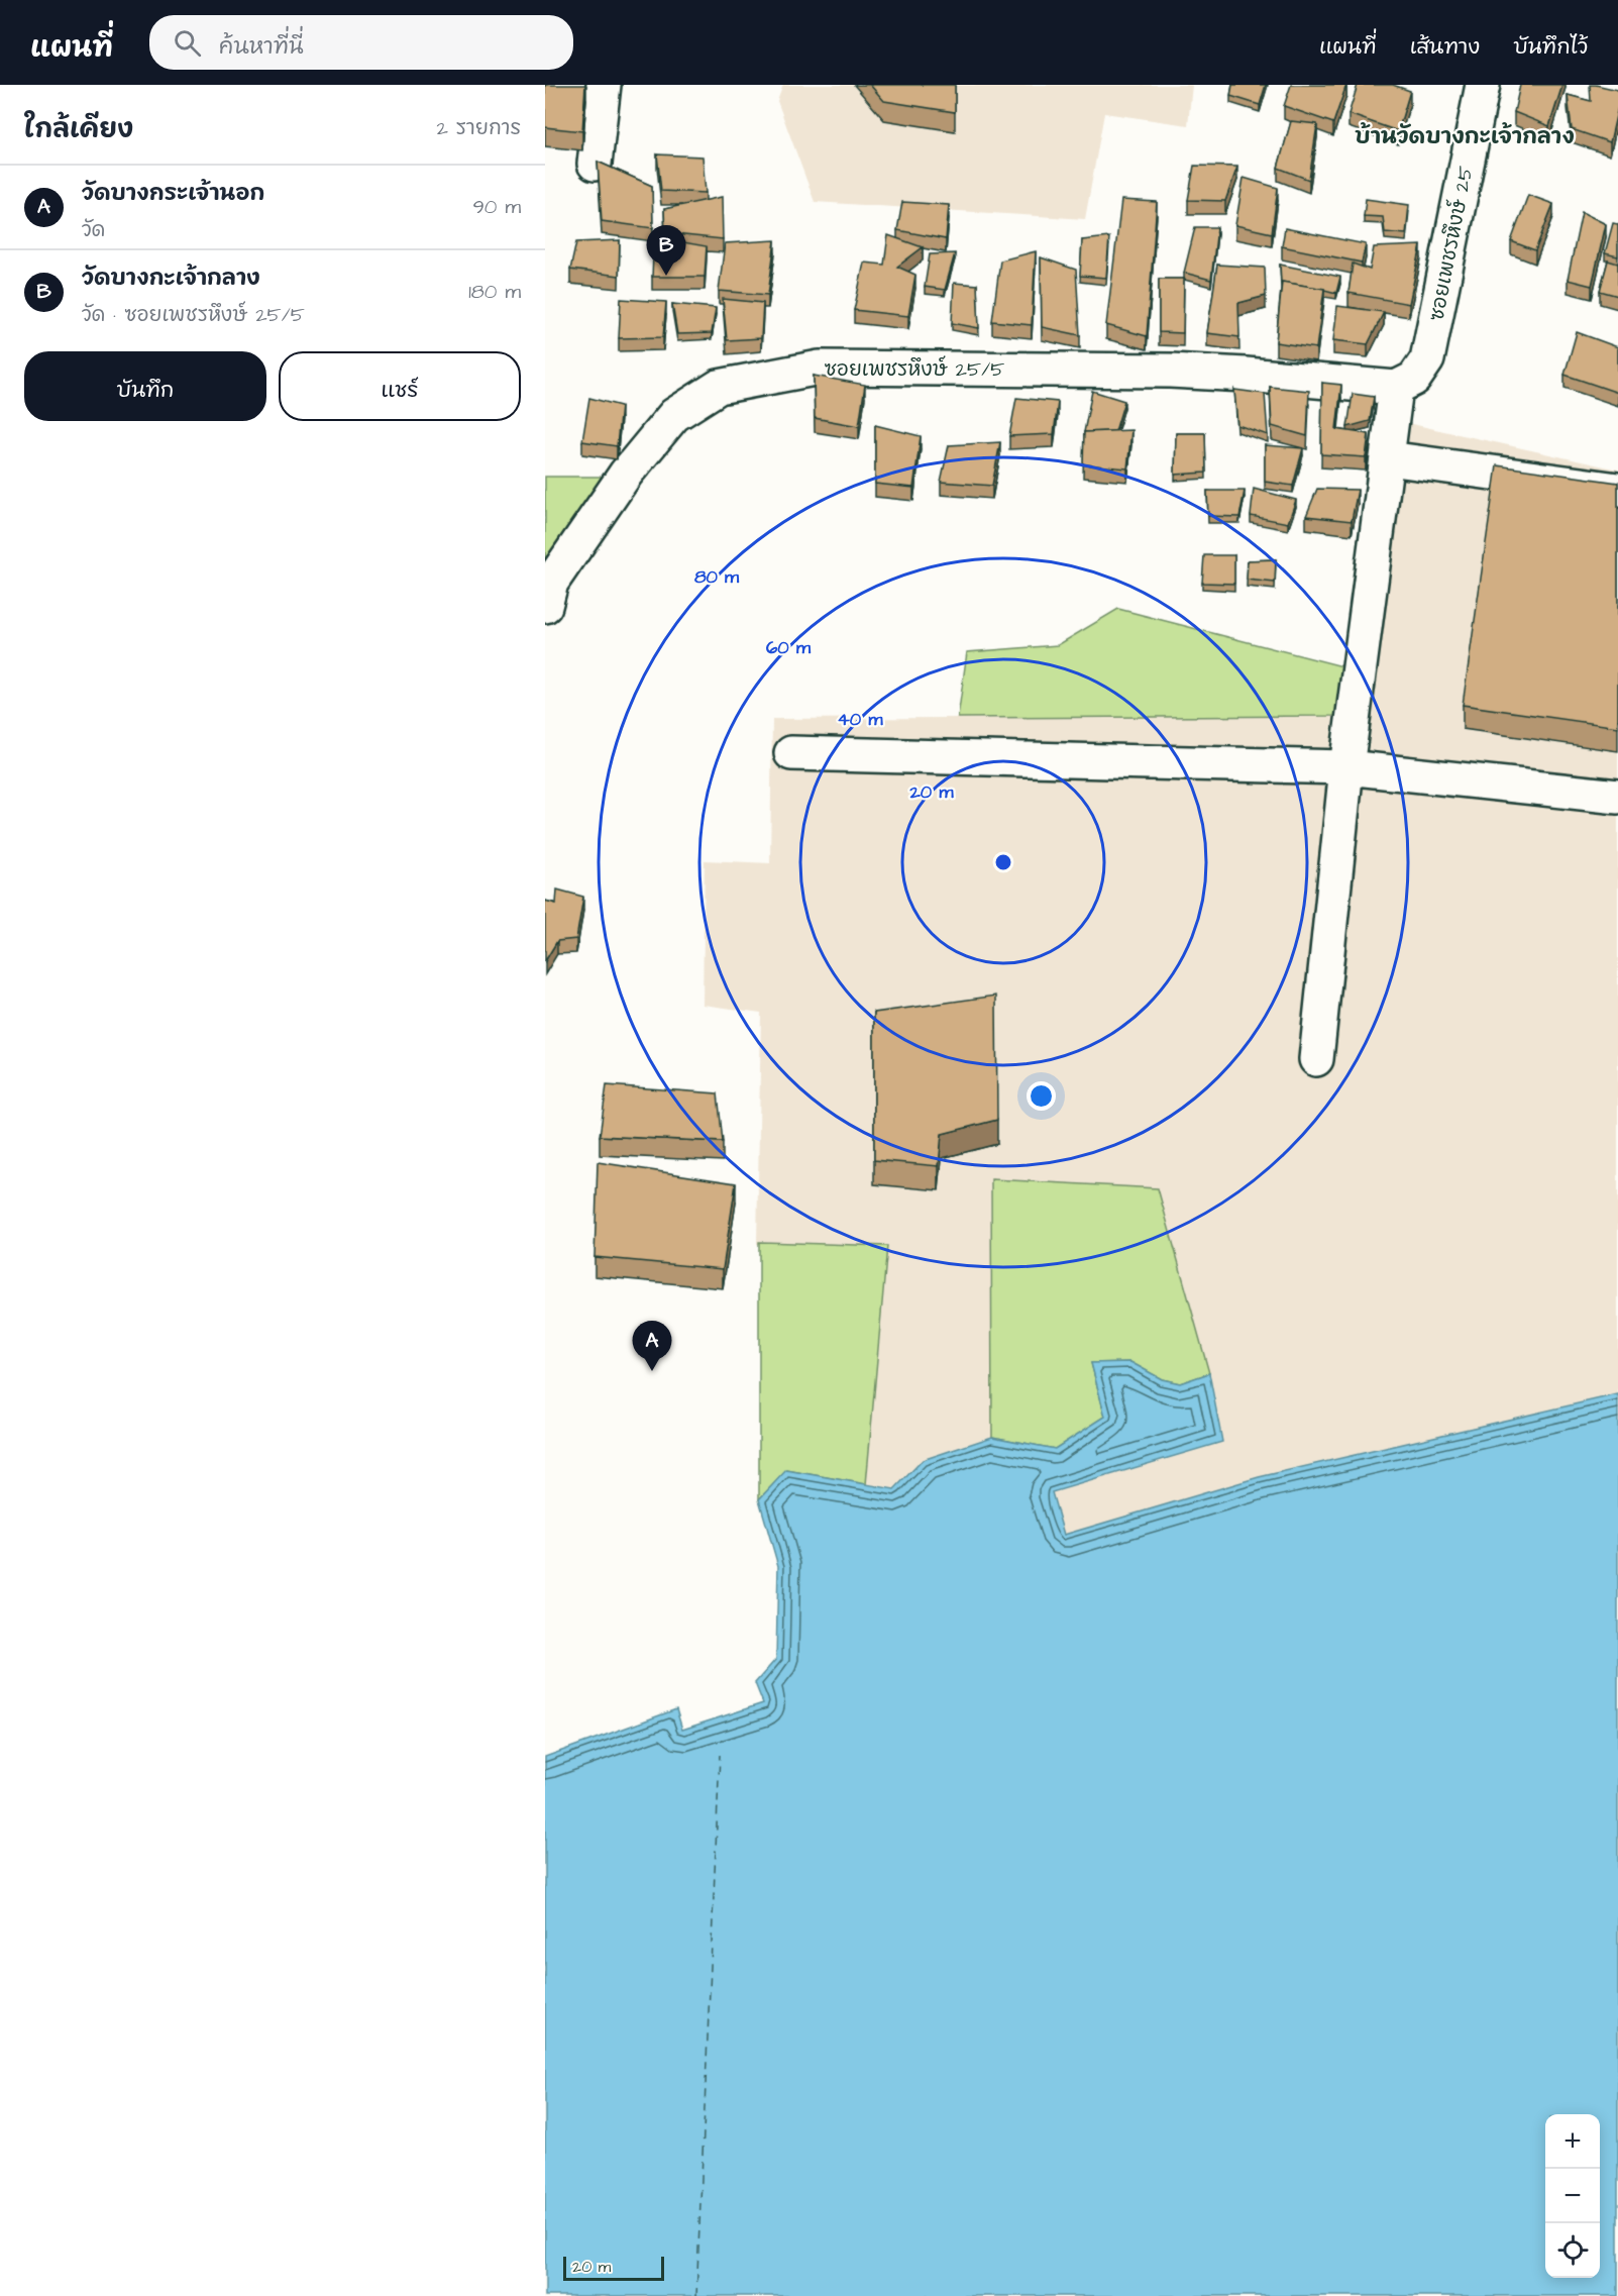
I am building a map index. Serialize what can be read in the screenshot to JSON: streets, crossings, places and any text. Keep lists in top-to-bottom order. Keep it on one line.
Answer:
{"streets":{"street":["ซอยเพชรหึงษ์ 25","ซอยเพชรหึงษ์ 25/5"]},"crossings":[["ซอยเพชรหึงษ์ 25","ซอยเพชรหึงษ์ 25/5"]],"districts":["บ้านวัดบางกะเจ้ากลาง"],"scale_bar":"20 m","page":{"header":"แผนที่","search":"ค้นหาที่นี่","nav":["แผนที่","เส้นทาง","บันทึกไว้"],"heading":["ใกล้เคียง","2 รายการ"],"list":[{"mark":"A","name":"วัดบางกระเจ้านอก","note":"วัด","value":"90 m"},{"mark":"B","name":"วัดบางกะเจ้ากลาง","note":"วัด · ซอยเพชรหึงษ์ 25/5","value":"180 m"}],"pins":["B","A"],"buttons":["บันทึก","แชร์"],"map_buttons":["+","−"],"scale":"20 m"},"rings":["80 m","60 m","40 m","20 m"]}
